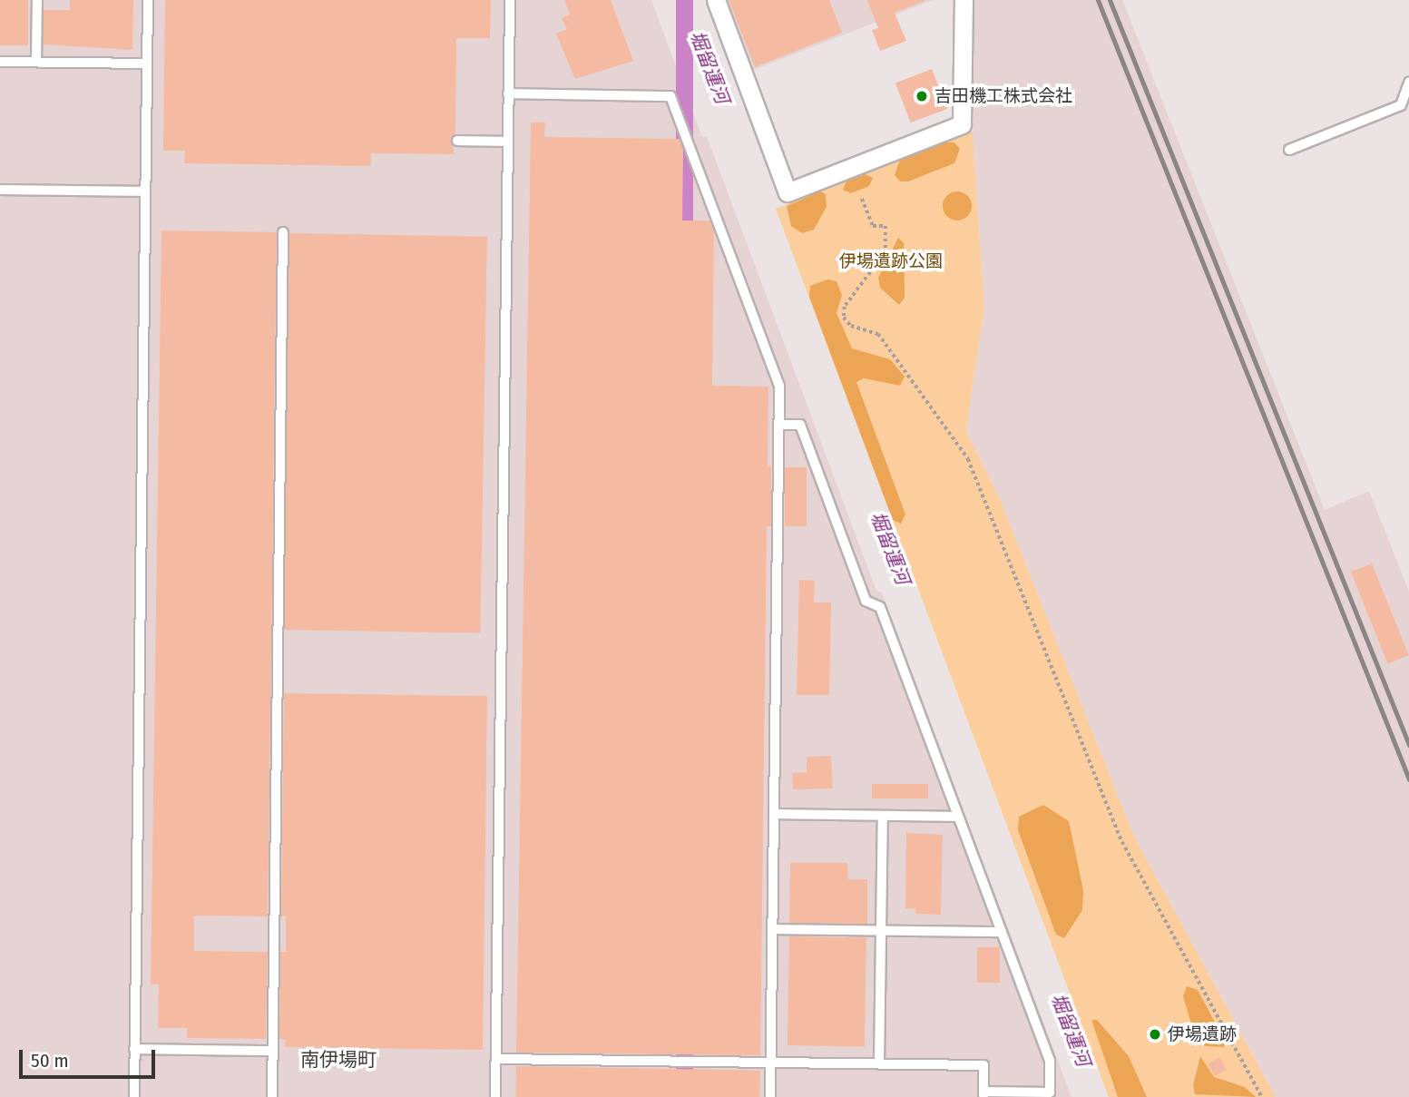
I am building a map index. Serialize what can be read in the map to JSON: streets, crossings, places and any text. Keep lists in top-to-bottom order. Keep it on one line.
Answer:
{"districts":["南伊場町"],"water":["堀留運河"],"parks":["伊場遺跡公園"],"places":["吉田機工株式会社","伊場遺跡"],"scale_bar":"50 m"}
